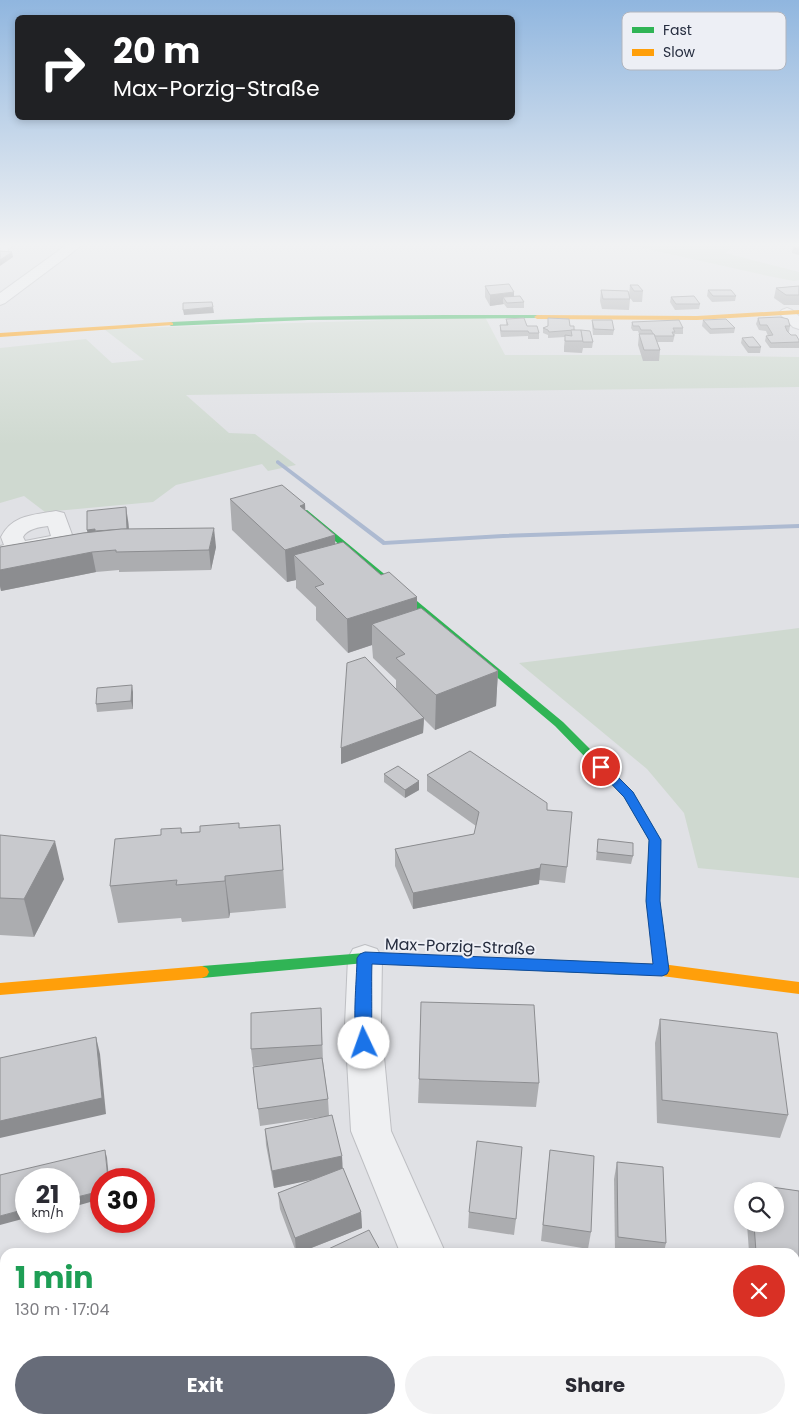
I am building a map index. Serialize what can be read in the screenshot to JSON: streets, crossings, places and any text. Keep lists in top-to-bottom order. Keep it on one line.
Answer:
{"streets":{"street":["Max-Porzig-Straße"]},"legend":["Fast","Slow"],"page":{"turn":["20 m","Max-Porzig-Straße"],"speed":"21 km/h","limit":"30","heading":["1 min","130 m · 17:04"],"buttons":["Exit","Share"]}}
